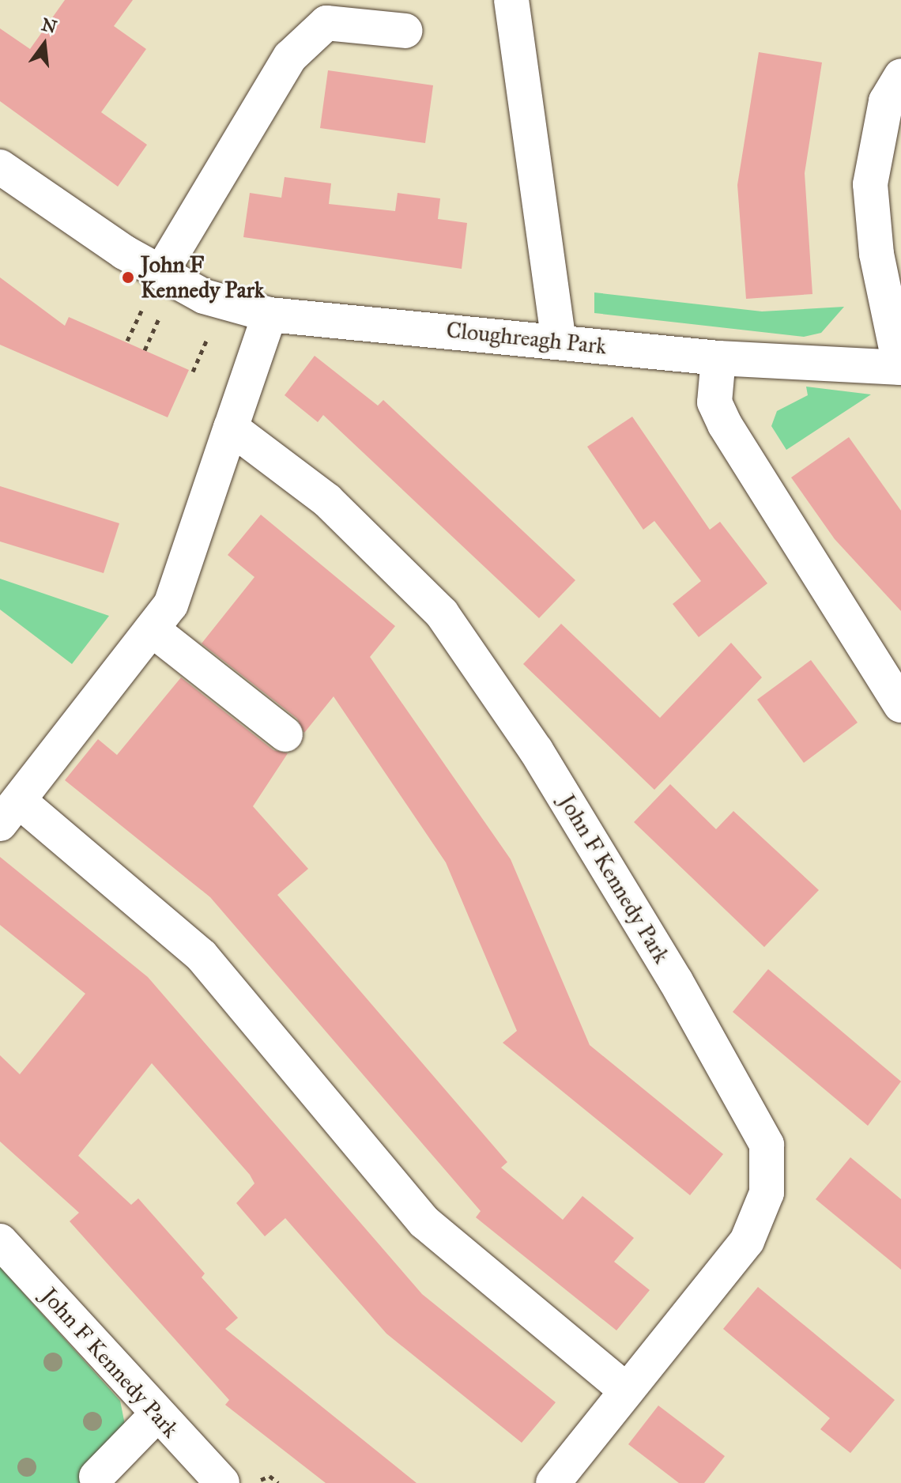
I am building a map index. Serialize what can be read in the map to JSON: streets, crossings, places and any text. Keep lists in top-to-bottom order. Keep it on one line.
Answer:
{"streets":{"street":["Cloughreagh Park","John F Kennedy Park"]},"places":["John F Kennedy Park"],"north":"top"}
